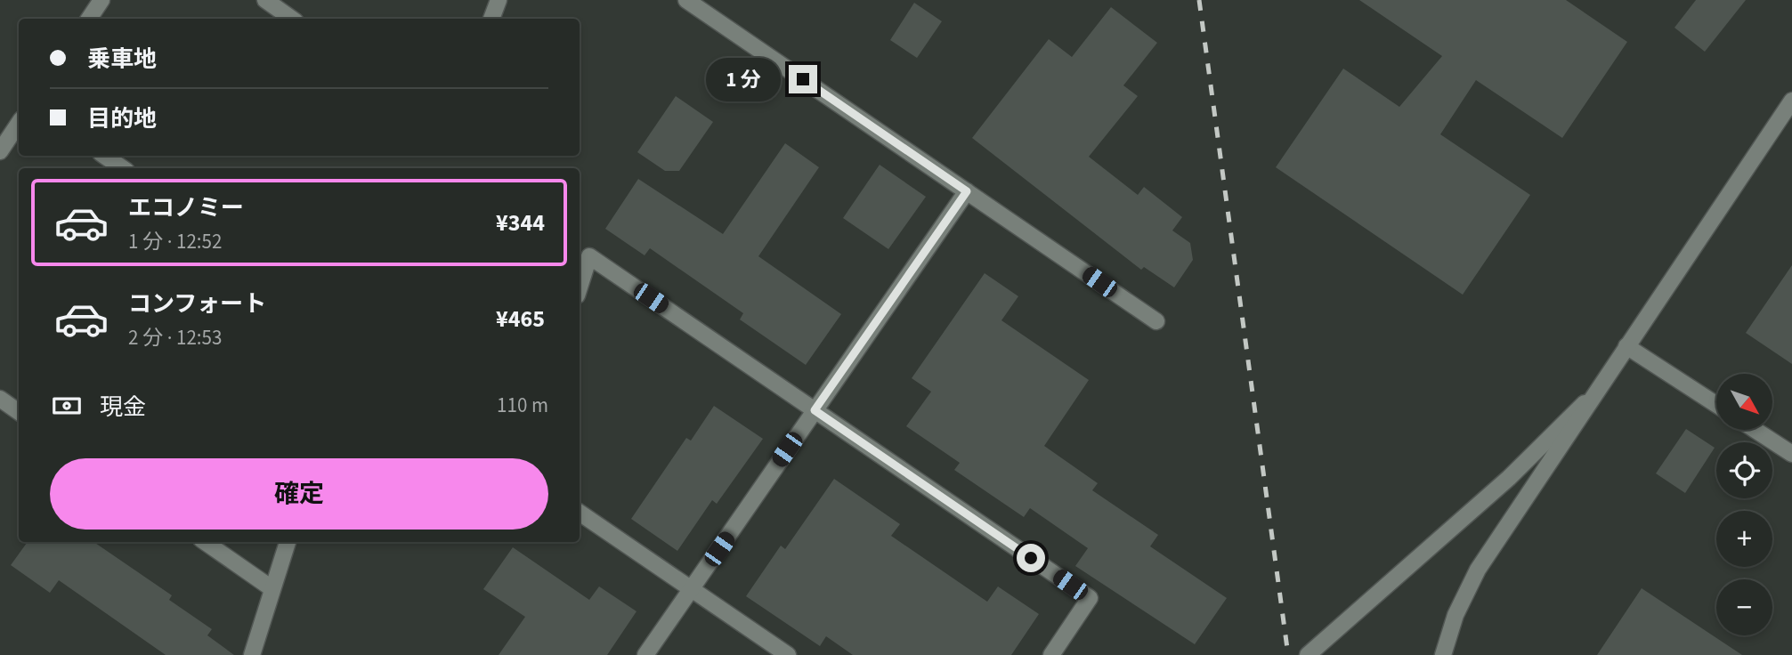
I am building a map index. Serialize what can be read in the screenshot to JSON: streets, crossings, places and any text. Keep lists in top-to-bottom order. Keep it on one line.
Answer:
{"north":"bottom right","page":{"banner":["乗車地","目的地"],"bubble":"1 分","list":[{"name":"エコノミー","note":"1 分 · 12:52","value":"¥344"},{"name":"コンフォート","note":"2 分 · 12:53","value":"¥465"}],"pay":["現金","110 m"],"map_buttons":["+","−"],"buttons":"確定"}}
